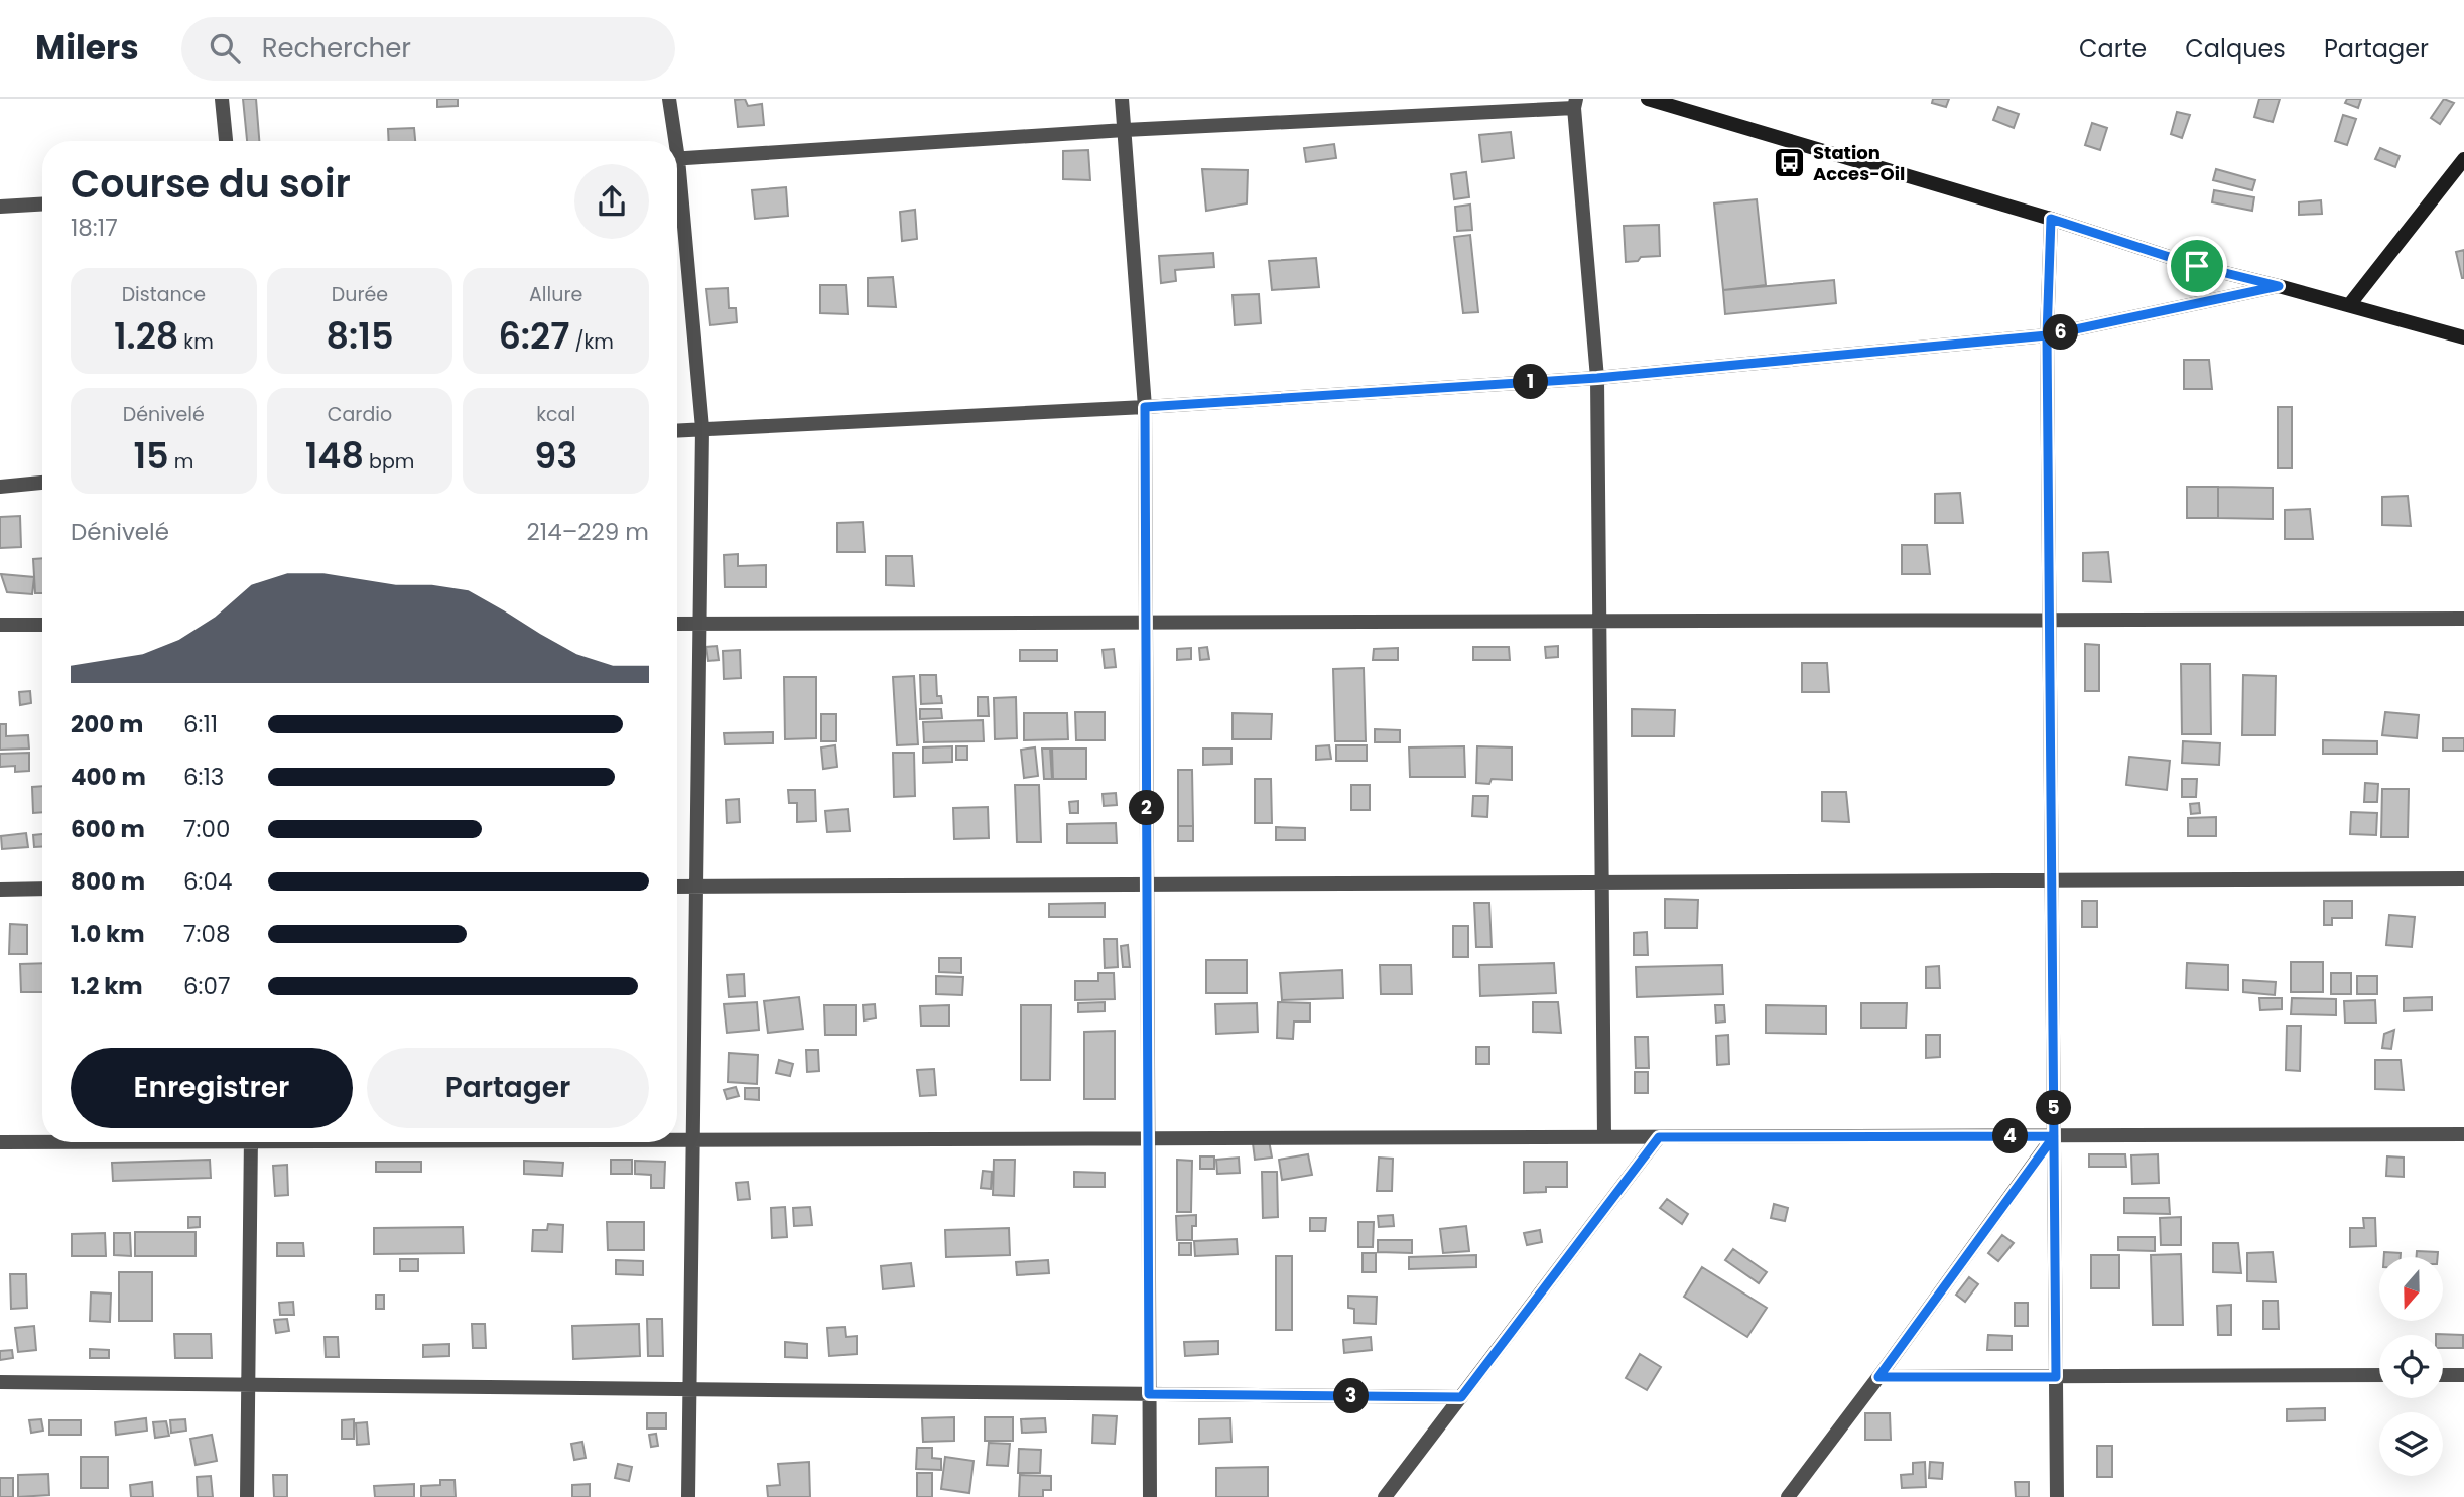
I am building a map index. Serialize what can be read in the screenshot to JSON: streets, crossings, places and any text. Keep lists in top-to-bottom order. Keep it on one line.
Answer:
{"places":{"bus stop":["Station Acces-Oil"]},"north":"bottom","page":{"header":"Milers","search":"Rechercher","nav":["Carte","Calques","Partager"],"heading":["Course du soir","18:17"],"stats":[["Distance","1.28 km"],["Durée","8:15"],["Allure","6:27 /km"],["Dénivelé","15 m"],["Cardio","148 bpm"],["kcal","93"]],"pins":["6","1","2","5","4","3"],"chart":["Dénivelé","214–229 m"],"list":[{"name":"200 m","note":"6:11"},{"name":"400 m","note":"6:13"},{"name":"600 m","note":"7:00"},{"name":"800 m","note":"6:04"},{"name":"1.0 km","note":"7:08"},{"name":"1.2 km","note":"6:07"}],"buttons":["Enregistrer","Partager"]}}
